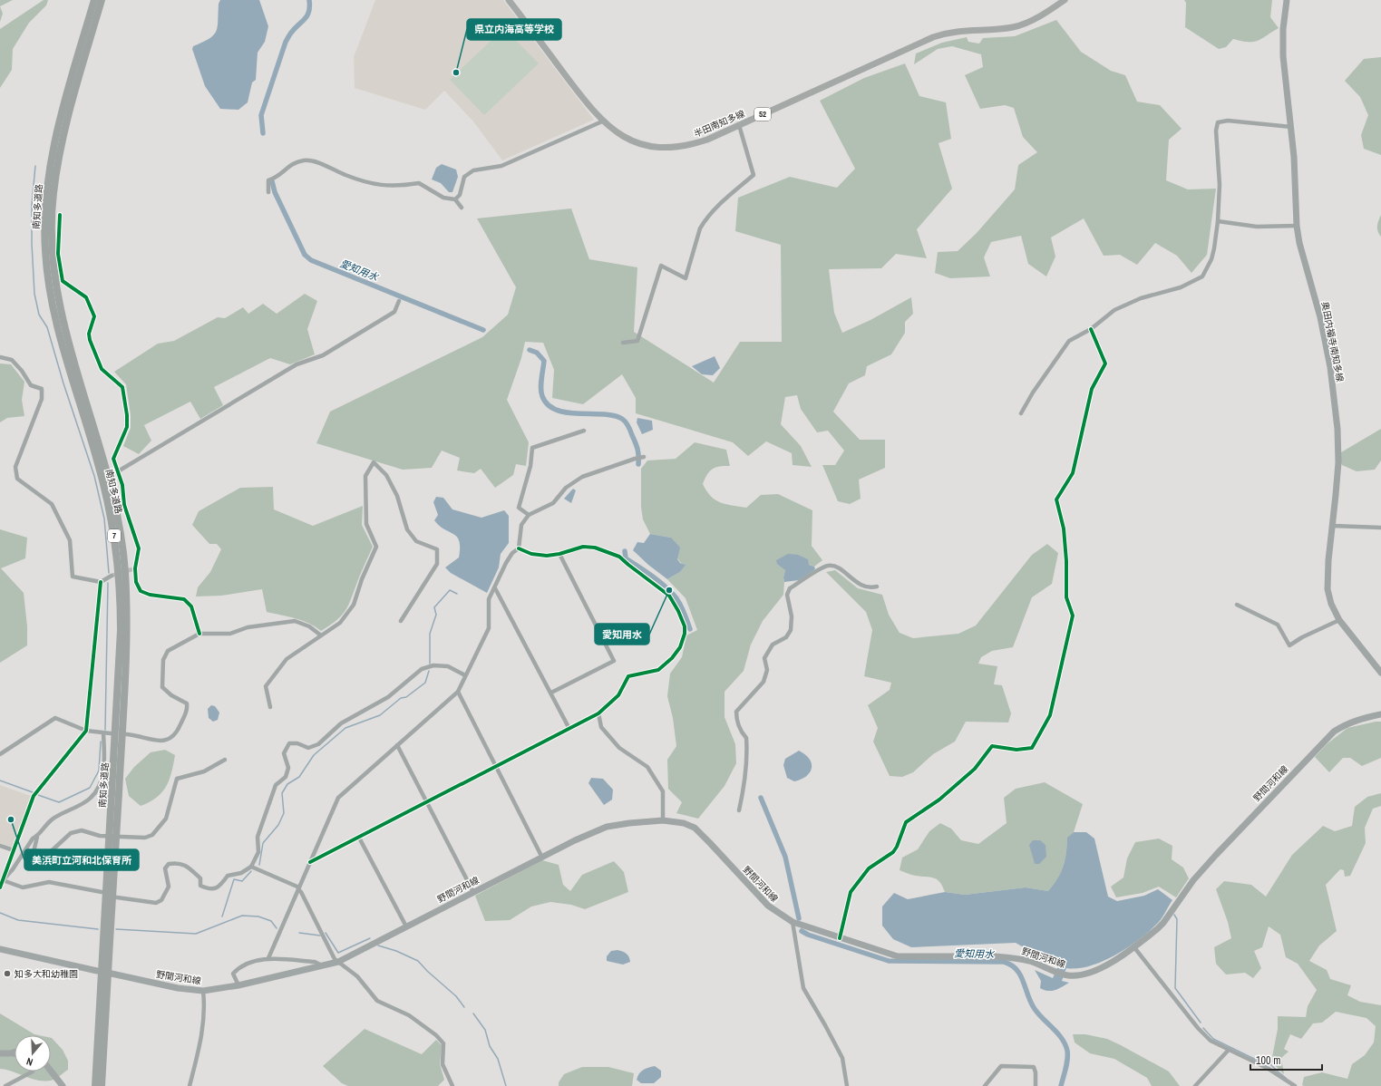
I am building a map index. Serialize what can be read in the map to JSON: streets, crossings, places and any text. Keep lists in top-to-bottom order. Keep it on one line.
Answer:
{"streets":{"highway":["南知多道路","7"],"main road":["52","半田南知多線","奥田内福寺南知多線","野間河和線"]},"water":["愛知用水"],"places":["県立内海高等学校","愛知用水","美浜町立河和北保育所","知多大和幼稚園"],"scale_bar":"100 m","north":"bottom"}
